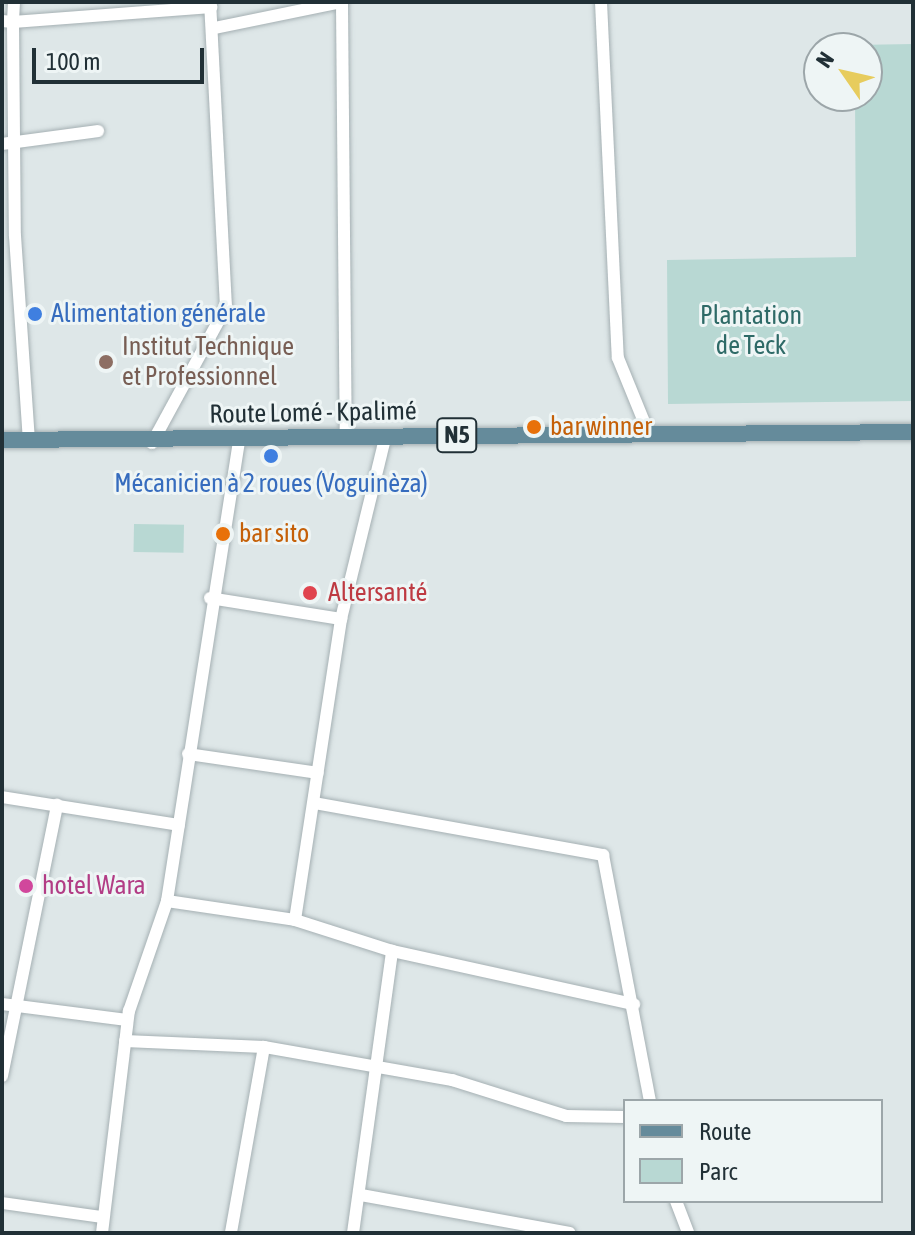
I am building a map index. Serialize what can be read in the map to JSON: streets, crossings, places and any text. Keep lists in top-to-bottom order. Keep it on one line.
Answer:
{"streets":{"main road":["Route Lomé - Kpalimé","N5"]},"parks":["Plantation de Teck"],"places":["Alimentation générale","Institut Technique et Professionnel","bar winner","Mécanicien à 2 roues (Voguinèza)","bar sito","Altersanté","hotel Wara"],"legend":["Route","Parc"],"scale_bar":"100 m","north":"top left"}
